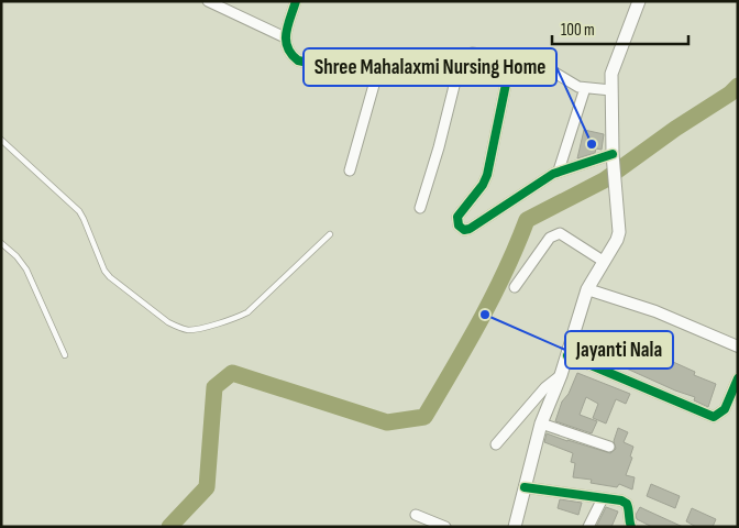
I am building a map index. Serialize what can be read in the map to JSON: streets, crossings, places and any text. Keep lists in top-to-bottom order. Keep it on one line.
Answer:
{"places":["Shree Mahalaxmi Nursing Home","Jayanti Nala"],"scale_bar":"100 m"}
